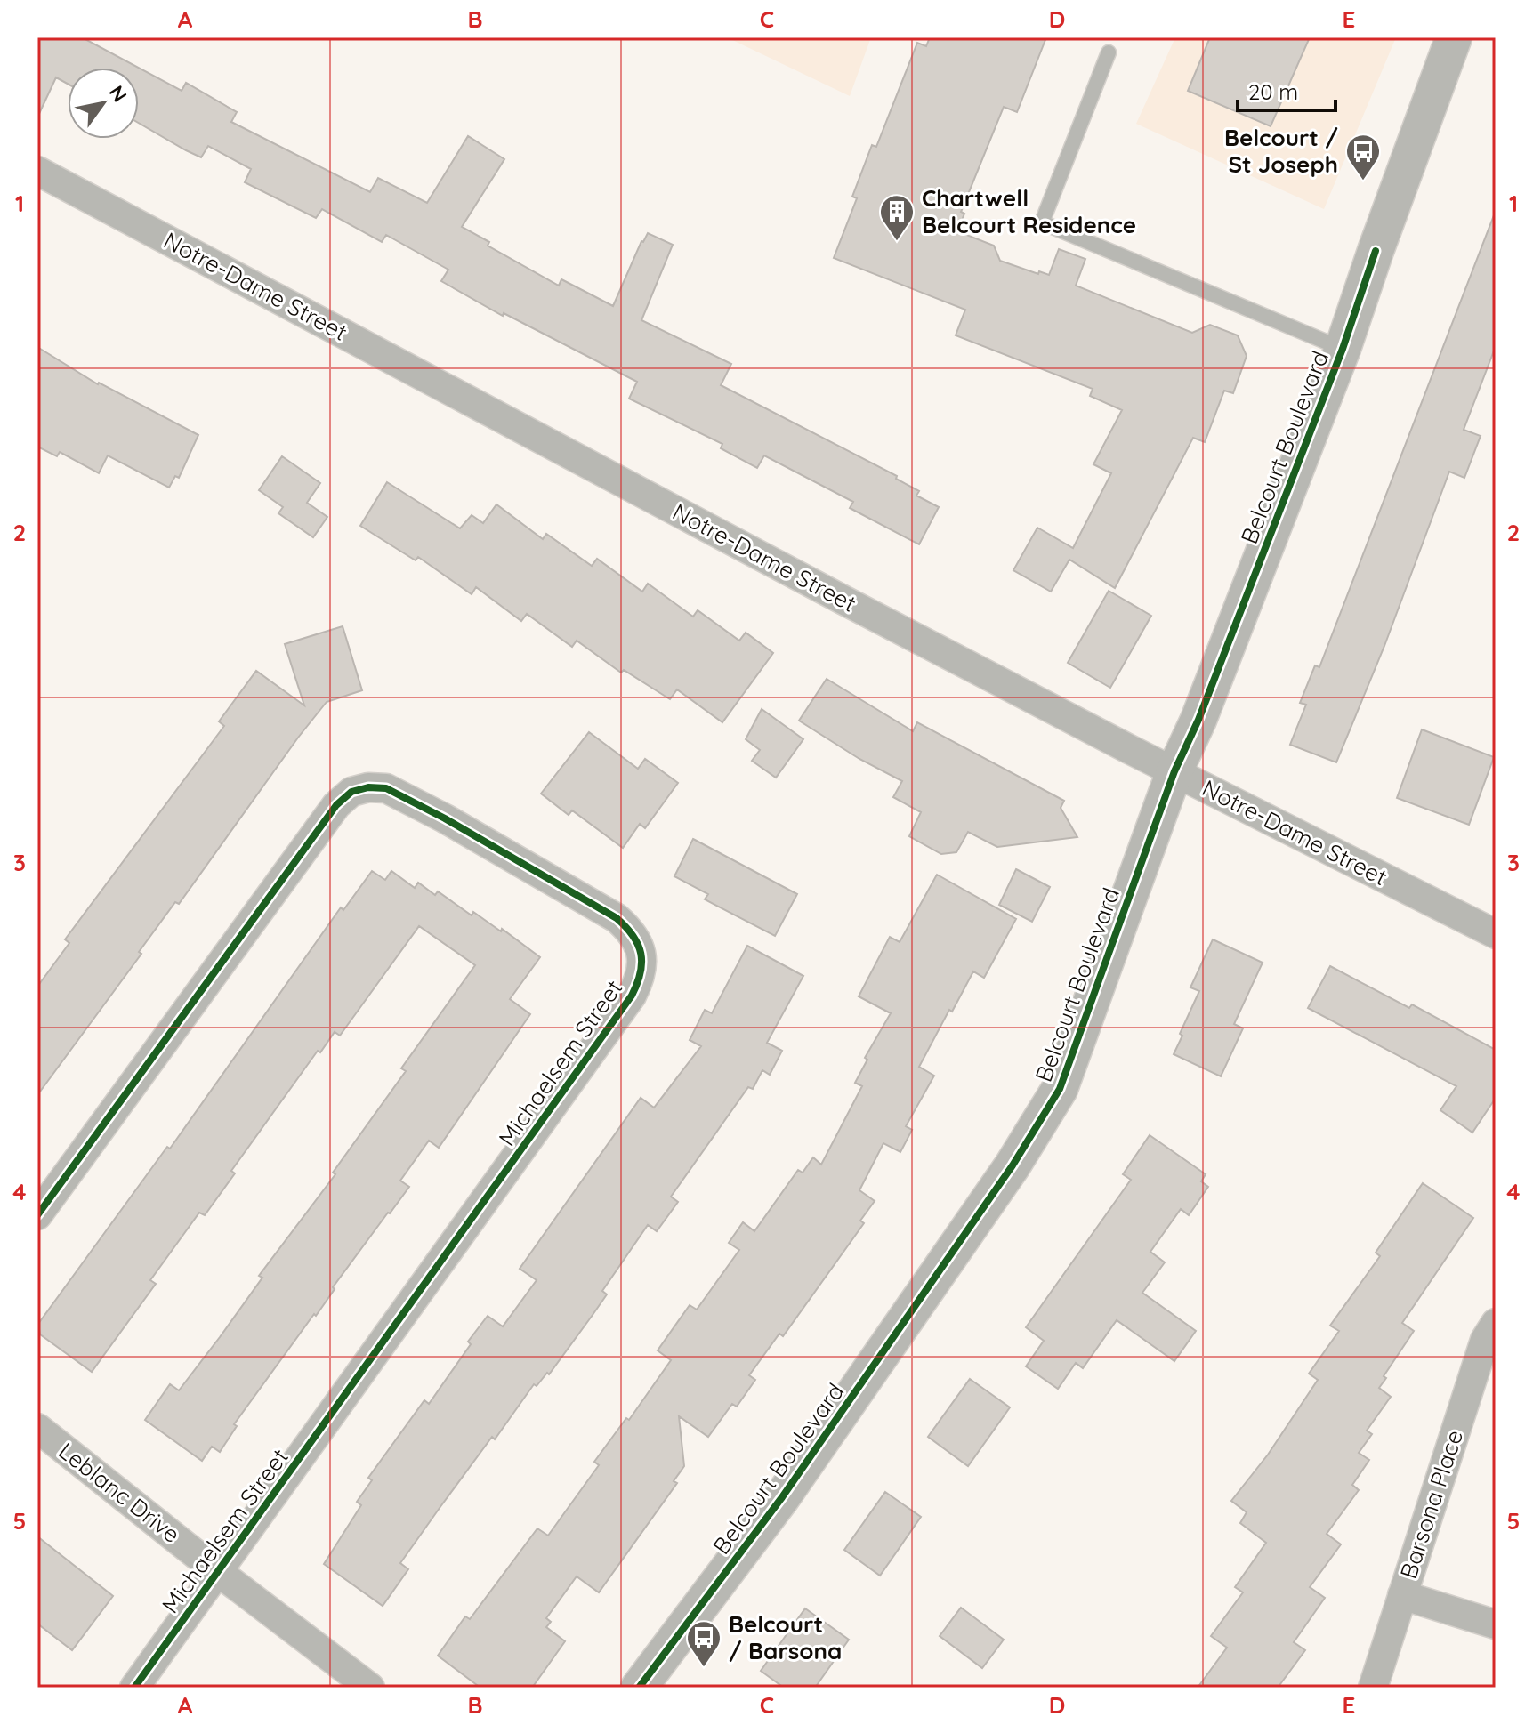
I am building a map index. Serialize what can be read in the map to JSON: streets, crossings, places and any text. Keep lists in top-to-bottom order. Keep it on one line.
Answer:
{"streets":{"street":["Notre-Dame Street","Belcourt Boulevard","Michaelsem Street","Leblanc Drive","Barsona Place"]},"crossings":[["Notre-Dame Street","Belcourt Boulevard"],["Michaelsem Street","Leblanc Drive"]],"places":{"bus stop":["Belcourt / St Joseph","Belcourt / Barsona"],"building":["Chartwell Belcourt Residence"]},"scale_bar":"20 m","north":"top right","grid":{"columns":["A","B","C","D","E"],"rows":["1","2","3","4","5"]}}
